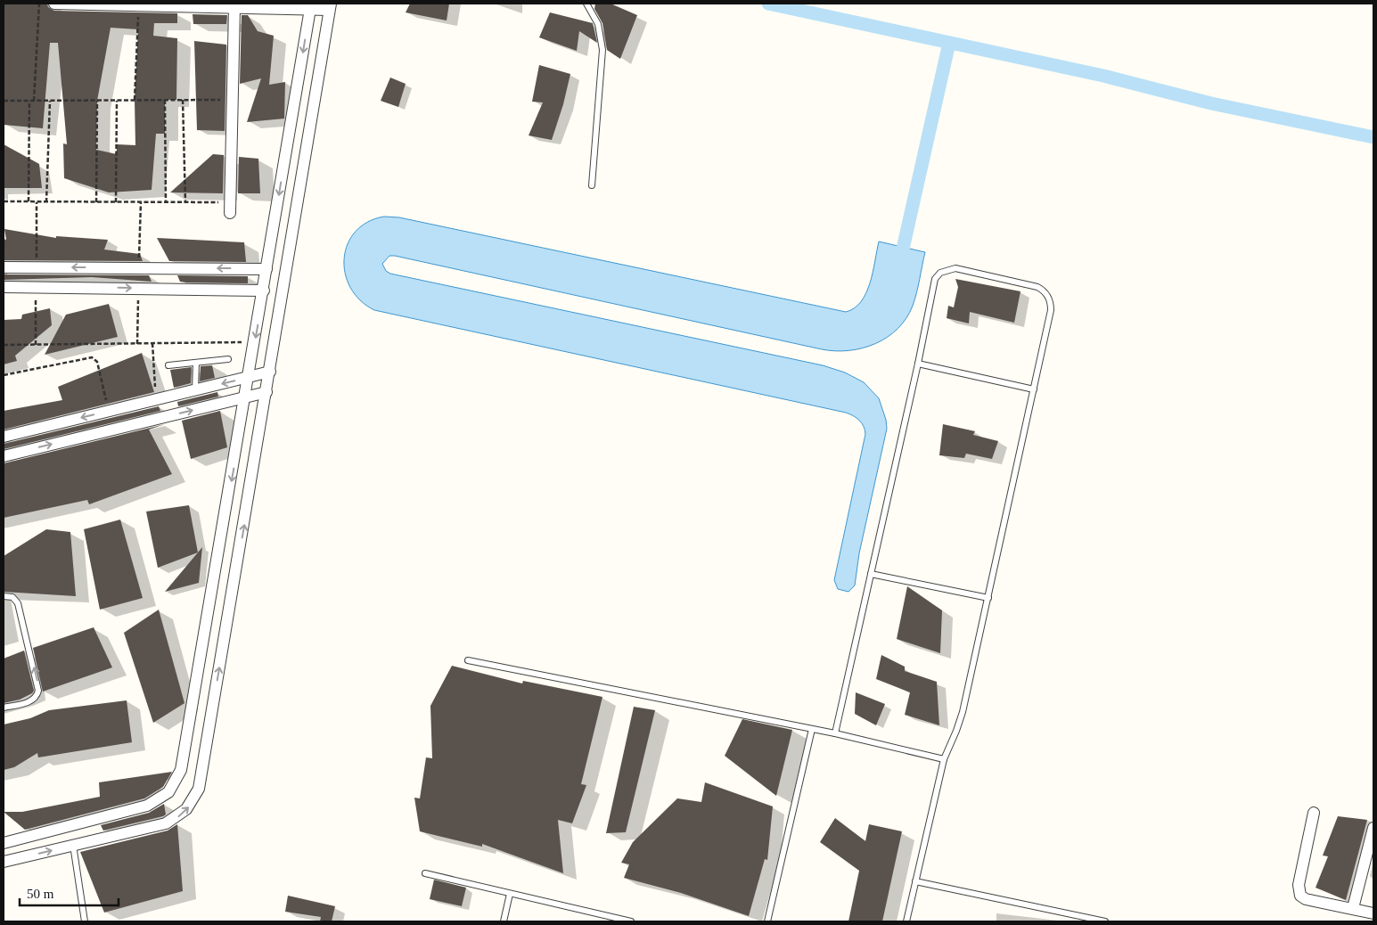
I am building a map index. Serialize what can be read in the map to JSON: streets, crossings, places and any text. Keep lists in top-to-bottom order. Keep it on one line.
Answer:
{"scale_bar":"50 m"}
